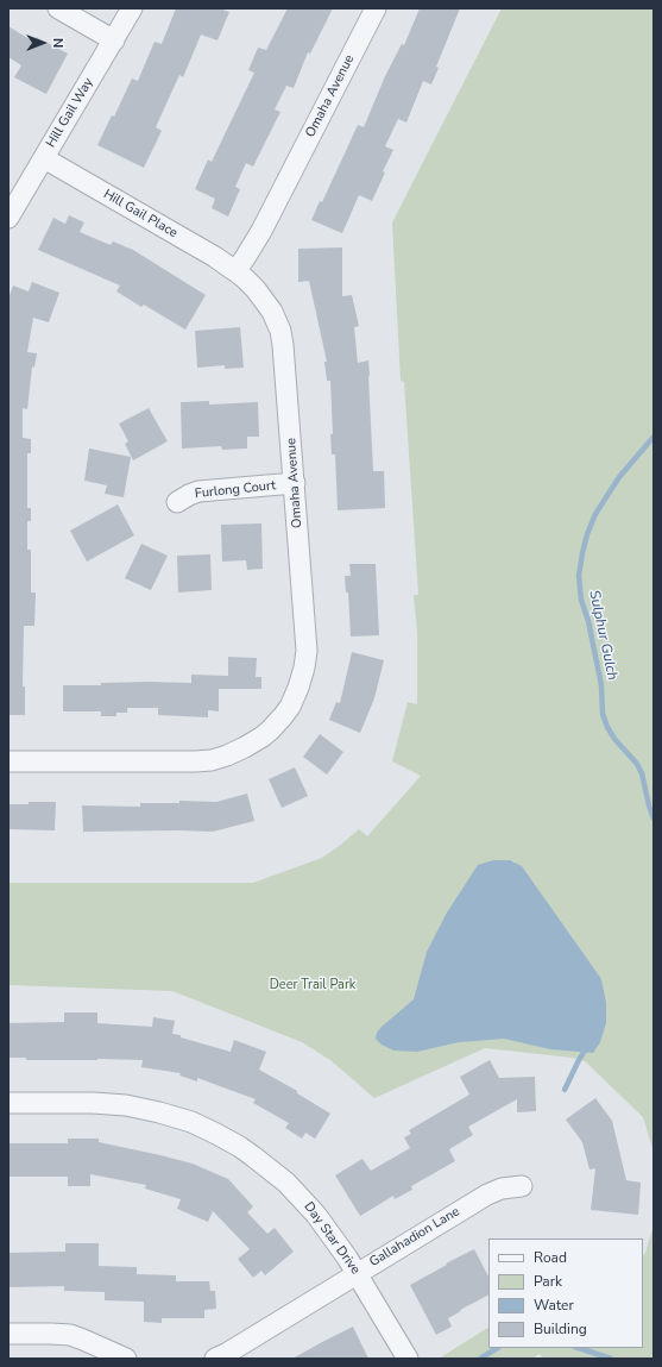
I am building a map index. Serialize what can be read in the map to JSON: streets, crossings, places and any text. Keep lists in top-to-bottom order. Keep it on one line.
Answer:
{"streets":{"street":["Omaha Avenue","Hill Gail Way","Hill Gail Place","Furlong Court","Gallahadion Lane","Day Star Drive"]},"crossings":[["Omaha Avenue","Hill Gail Place"],["Omaha Avenue","Furlong Court"],["Hill Gail Way","Hill Gail Place"],["Gallahadion Lane","Day Star Drive"]],"water":["Sulphur Gulch"],"parks":["Deer Trail Park"],"legend":["Road","Park","Water","Building"],"north":"right"}
